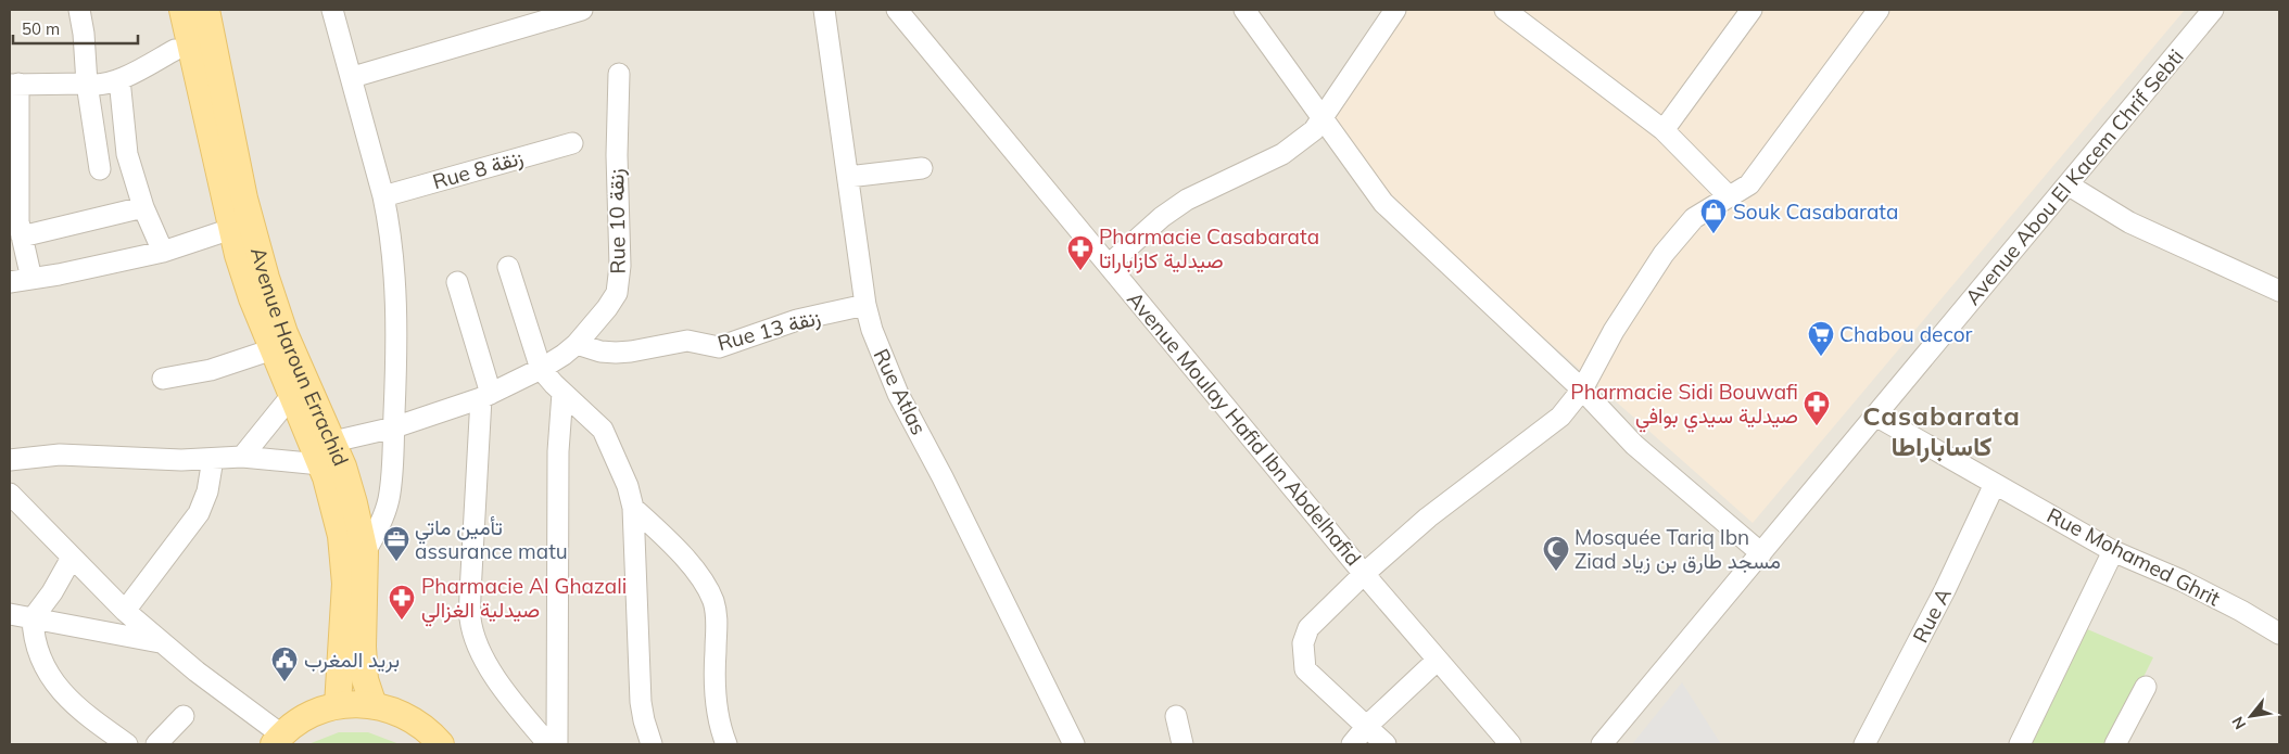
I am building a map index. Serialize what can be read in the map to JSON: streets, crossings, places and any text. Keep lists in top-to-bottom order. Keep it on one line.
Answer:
{"streets":{"main road":["Avenue Haroun Errachid"],"street":["Rue 8 زنقة","Avenue Abou El Kacem Chrif Sebti","Rue 10 زنقة","Rue 13 زنقة","Rue Atlas","Avenue Moulay Hafid Ibn Abdelhafid","Rue Mohamed Ghrit","Rue A"]},"crossings":[["Avenue Abou El Kacem Chrif Sebti","Rue Mohamed Ghrit"],["Rue 10 زنقة","Rue 13 زنقة"],["Rue 10 زنقة","Avenue Haroun Errachid"],["Rue 13 زنقة","Rue Atlas"],["Rue Mohamed Ghrit","Rue A"]],"districts":["Casabarata كاساباراطا"],"places":{"shop":["Souk Casabarata"],"pharmacy":["Pharmacie Casabarata صيدلية كازاباراتا","Pharmacie Sidi Bouwafi صيدلية سيدي بوافي","Pharmacie Al Ghazali صيدلية الغزالي"],"supermarket":["Chabou decor"],"office":["تأمين ماتي assurance matu"],"mosque":["Mosquée Tariq Ibn Ziad مسجد طارق بن زياد"],"public building":["بريد المغرب"]},"scale_bar":"50 m","north":"bottom left"}
